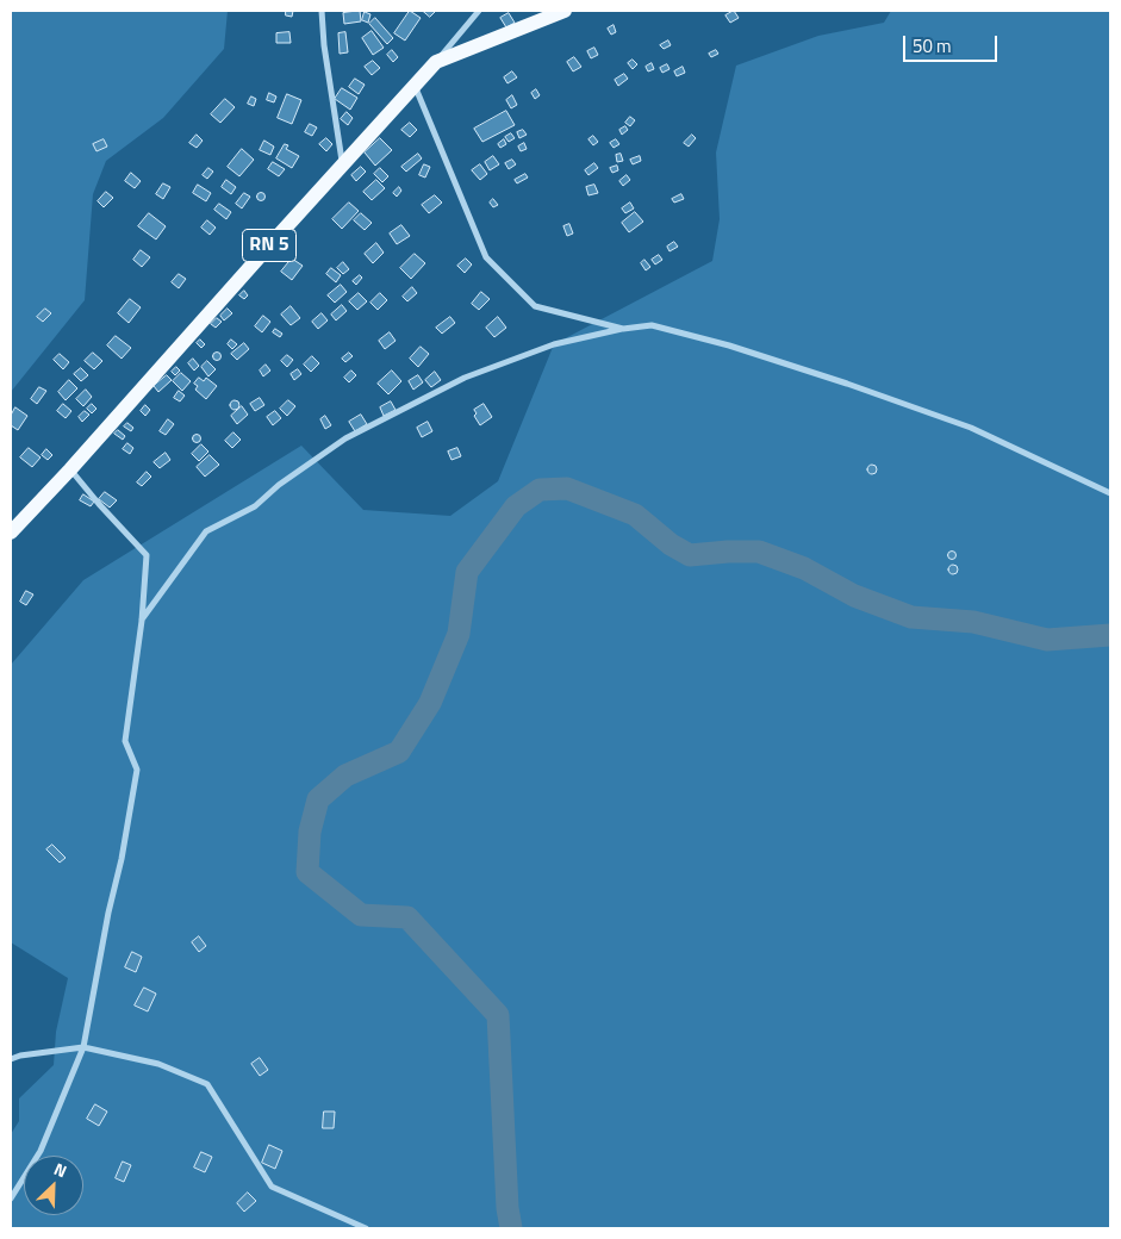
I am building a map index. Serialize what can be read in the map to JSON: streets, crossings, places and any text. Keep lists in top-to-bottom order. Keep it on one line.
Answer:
{"streets":{"main road":["RN 5"]},"scale_bar":"50 m","north":"top right"}
